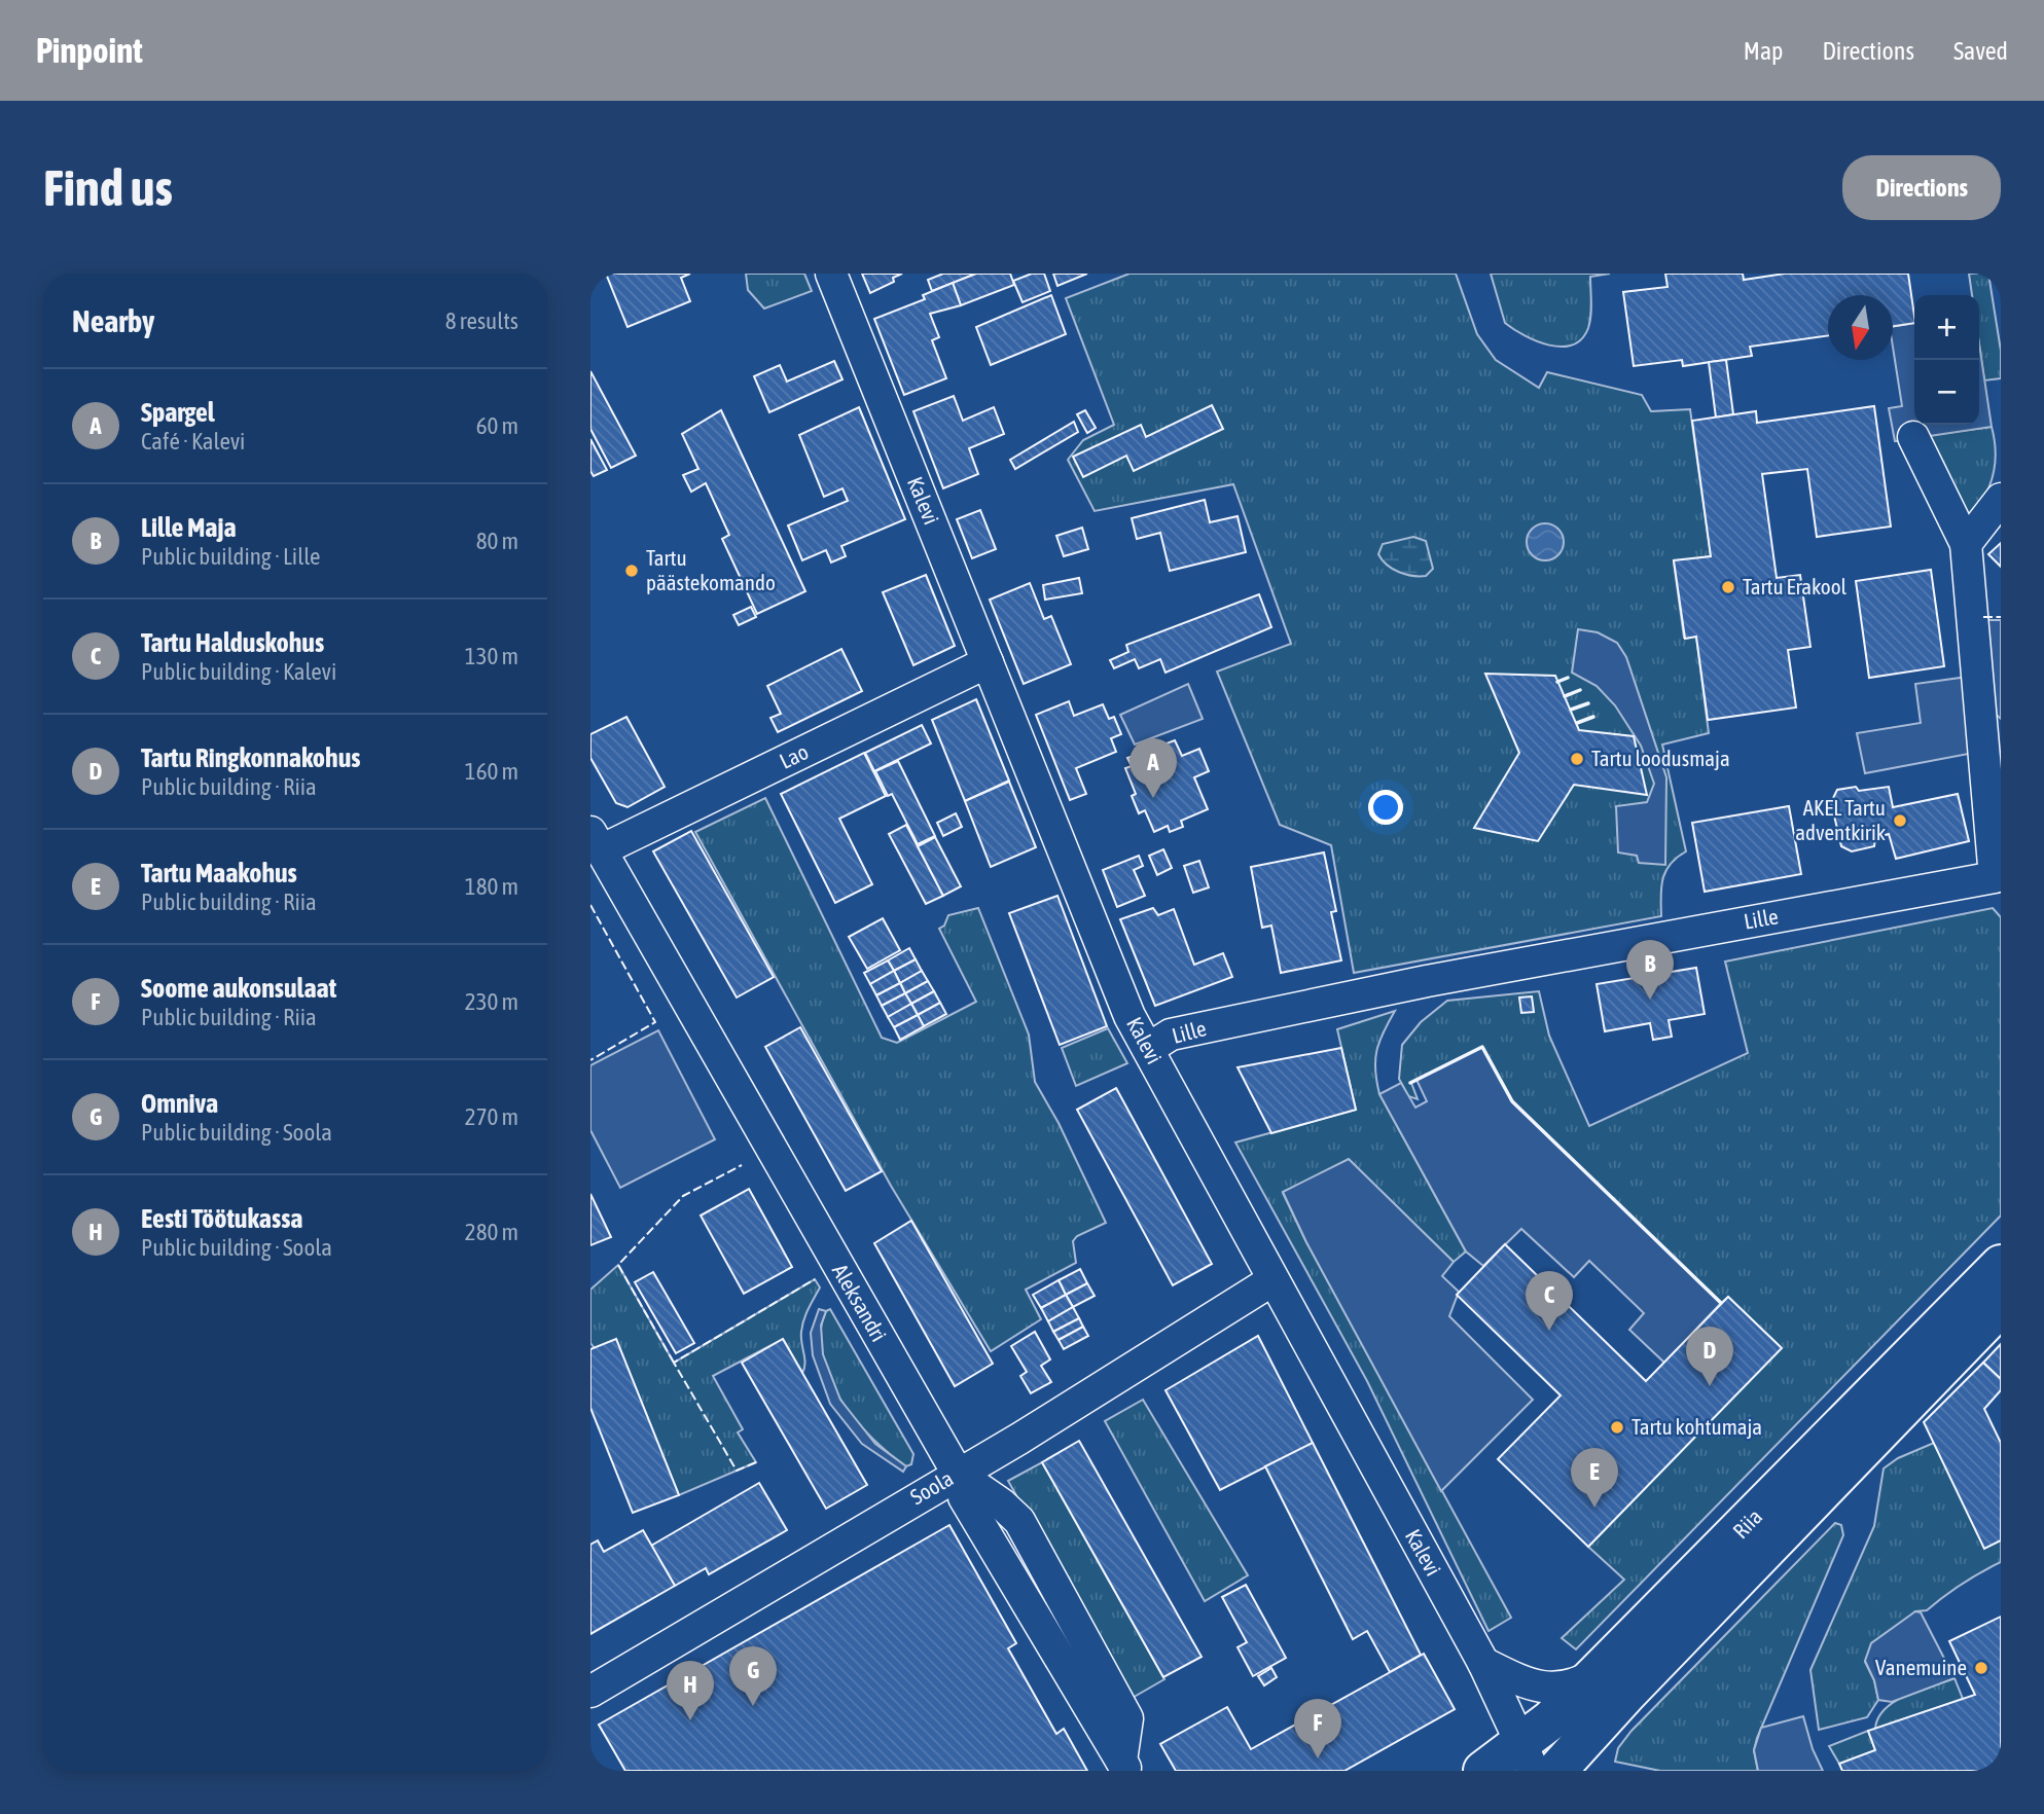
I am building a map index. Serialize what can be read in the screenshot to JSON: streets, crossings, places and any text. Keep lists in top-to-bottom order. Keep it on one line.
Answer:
{"streets":{"highway":["Riia"],"street":["Kalevi","Lao","Lille","Aleksandri","Soola"]},"crossings":[["Kalevi","Lao"],["Kalevi","Lille"],["Kalevi","Soola"],["Kalevi","Riia"],["Lao","Aleksandri"],["Aleksandri","Soola"]],"places":["Tartu päästekomando","Tartu Erakool","Tartu loodusmaja","AKEL Tartu adventkirik","Tartu kohtumaja","Vanemuine"],"north":"bottom","page":{"header":"Pinpoint","nav":["Map","Directions","Saved"],"buttons":"Directions","title":"Find us","heading":["Nearby","8 results"],"map_buttons":["+","−"],"list":[{"mark":"A","name":"Spargel","note":"Café · Kalevi","value":"60 m"},{"mark":"B","name":"Lille Maja","note":"Public building · Lille","value":"80 m"},{"mark":"C","name":"Tartu Halduskohus","note":"Public building · Kalevi","value":"130 m"},{"mark":"D","name":"Tartu Ringkonnakohus","note":"Public building · Riia","value":"160 m"},{"mark":"E","name":"Tartu Maakohus","note":"Public building · Riia","value":"180 m"},{"mark":"F","name":"Soome aukonsulaat","note":"Public building · Riia","value":"230 m"},{"mark":"G","name":"Omniva","note":"Public building · Soola","value":"270 m"},{"mark":"H","name":"Eesti Töötukassa","note":"Public building · Soola","value":"280 m"}],"pins":["A","B","C","D","E","G","H","F"]}}
